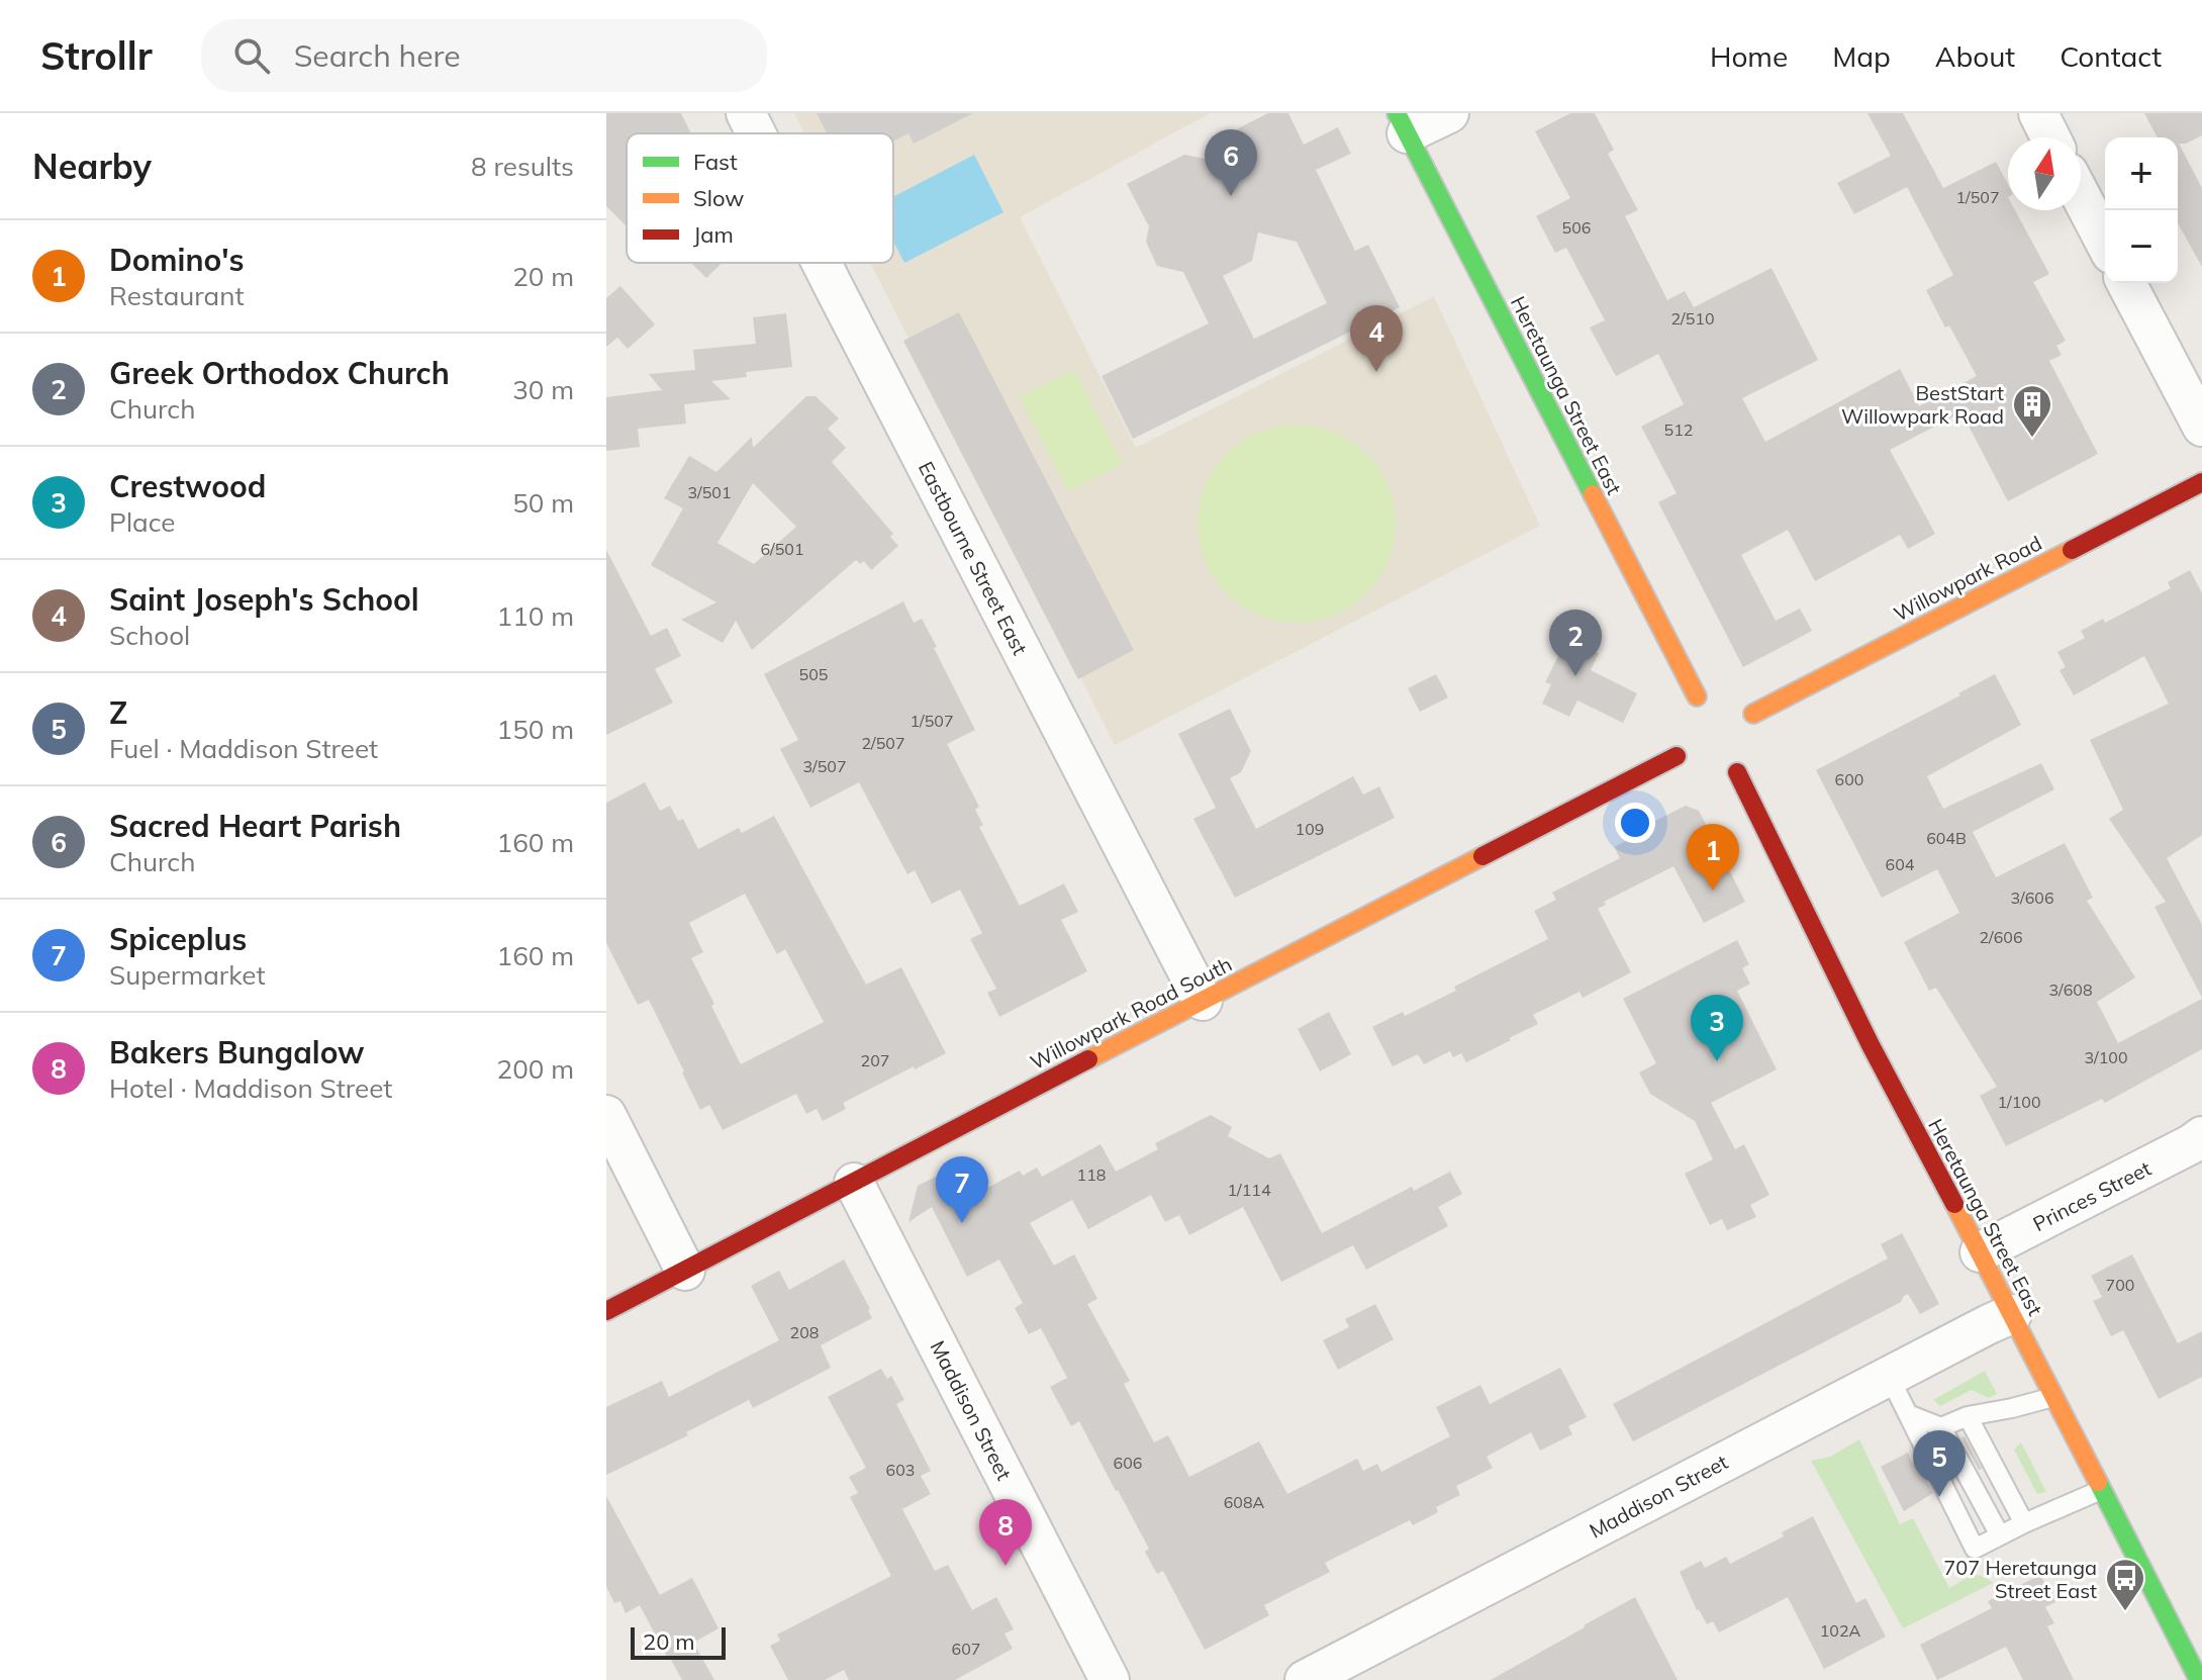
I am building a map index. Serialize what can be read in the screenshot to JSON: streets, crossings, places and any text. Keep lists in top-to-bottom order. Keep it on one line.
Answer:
{"streets":{"main road":["Heretaunga Street East","Willowpark Road","Willowpark Road South"],"street":["Eastbourne Street East","Princes Street","Maddison Street"]},"crossings":[["Heretaunga Street East","Princes Street"],["Heretaunga Street East","Maddison Street"],["Eastbourne Street East","Willowpark Road South"],["Willowpark Road South","Maddison Street"]],"places":{"building":["BestStart Willowpark Road"],"bus stop":["707 Heretaunga Street East"]},"house_numbers":["1/507","506","2/510","512","3/501","6/501","505","1/507","2/507","3/507","600","109","604B","604","3/606","2/606","3/608","3/100","207","1/100","118","1/114","700","208","606","603","608A","102A","607"],"legend":["Fast","Slow","Jam"],"scale_bar":"20 m","north":"top","page":{"header":"Strollr","search":"Search here","nav":["Home","Map","About","Contact"],"heading":["Nearby","8 results"],"pins":["6","4","2","1","3","7","5","8"],"map_buttons":["+","−"],"list":[{"mark":"1","name":"Domino's","note":"Restaurant","value":"20 m"},{"mark":"2","name":"Greek Orthodox Church","note":"Church","value":"30 m"},{"mark":"3","name":"Crestwood","note":"Place","value":"50 m"},{"mark":"4","name":"Saint Joseph's School","note":"School","value":"110 m"},{"mark":"5","name":"Z","note":"Fuel · Maddison Street","value":"150 m"},{"mark":"6","name":"Sacred Heart Parish","note":"Church","value":"160 m"},{"mark":"7","name":"Spiceplus","note":"Supermarket","value":"160 m"},{"mark":"8","name":"Bakers Bungalow","note":"Hotel · Maddison Street","value":"200 m"}],"scale":"20 m"}}
